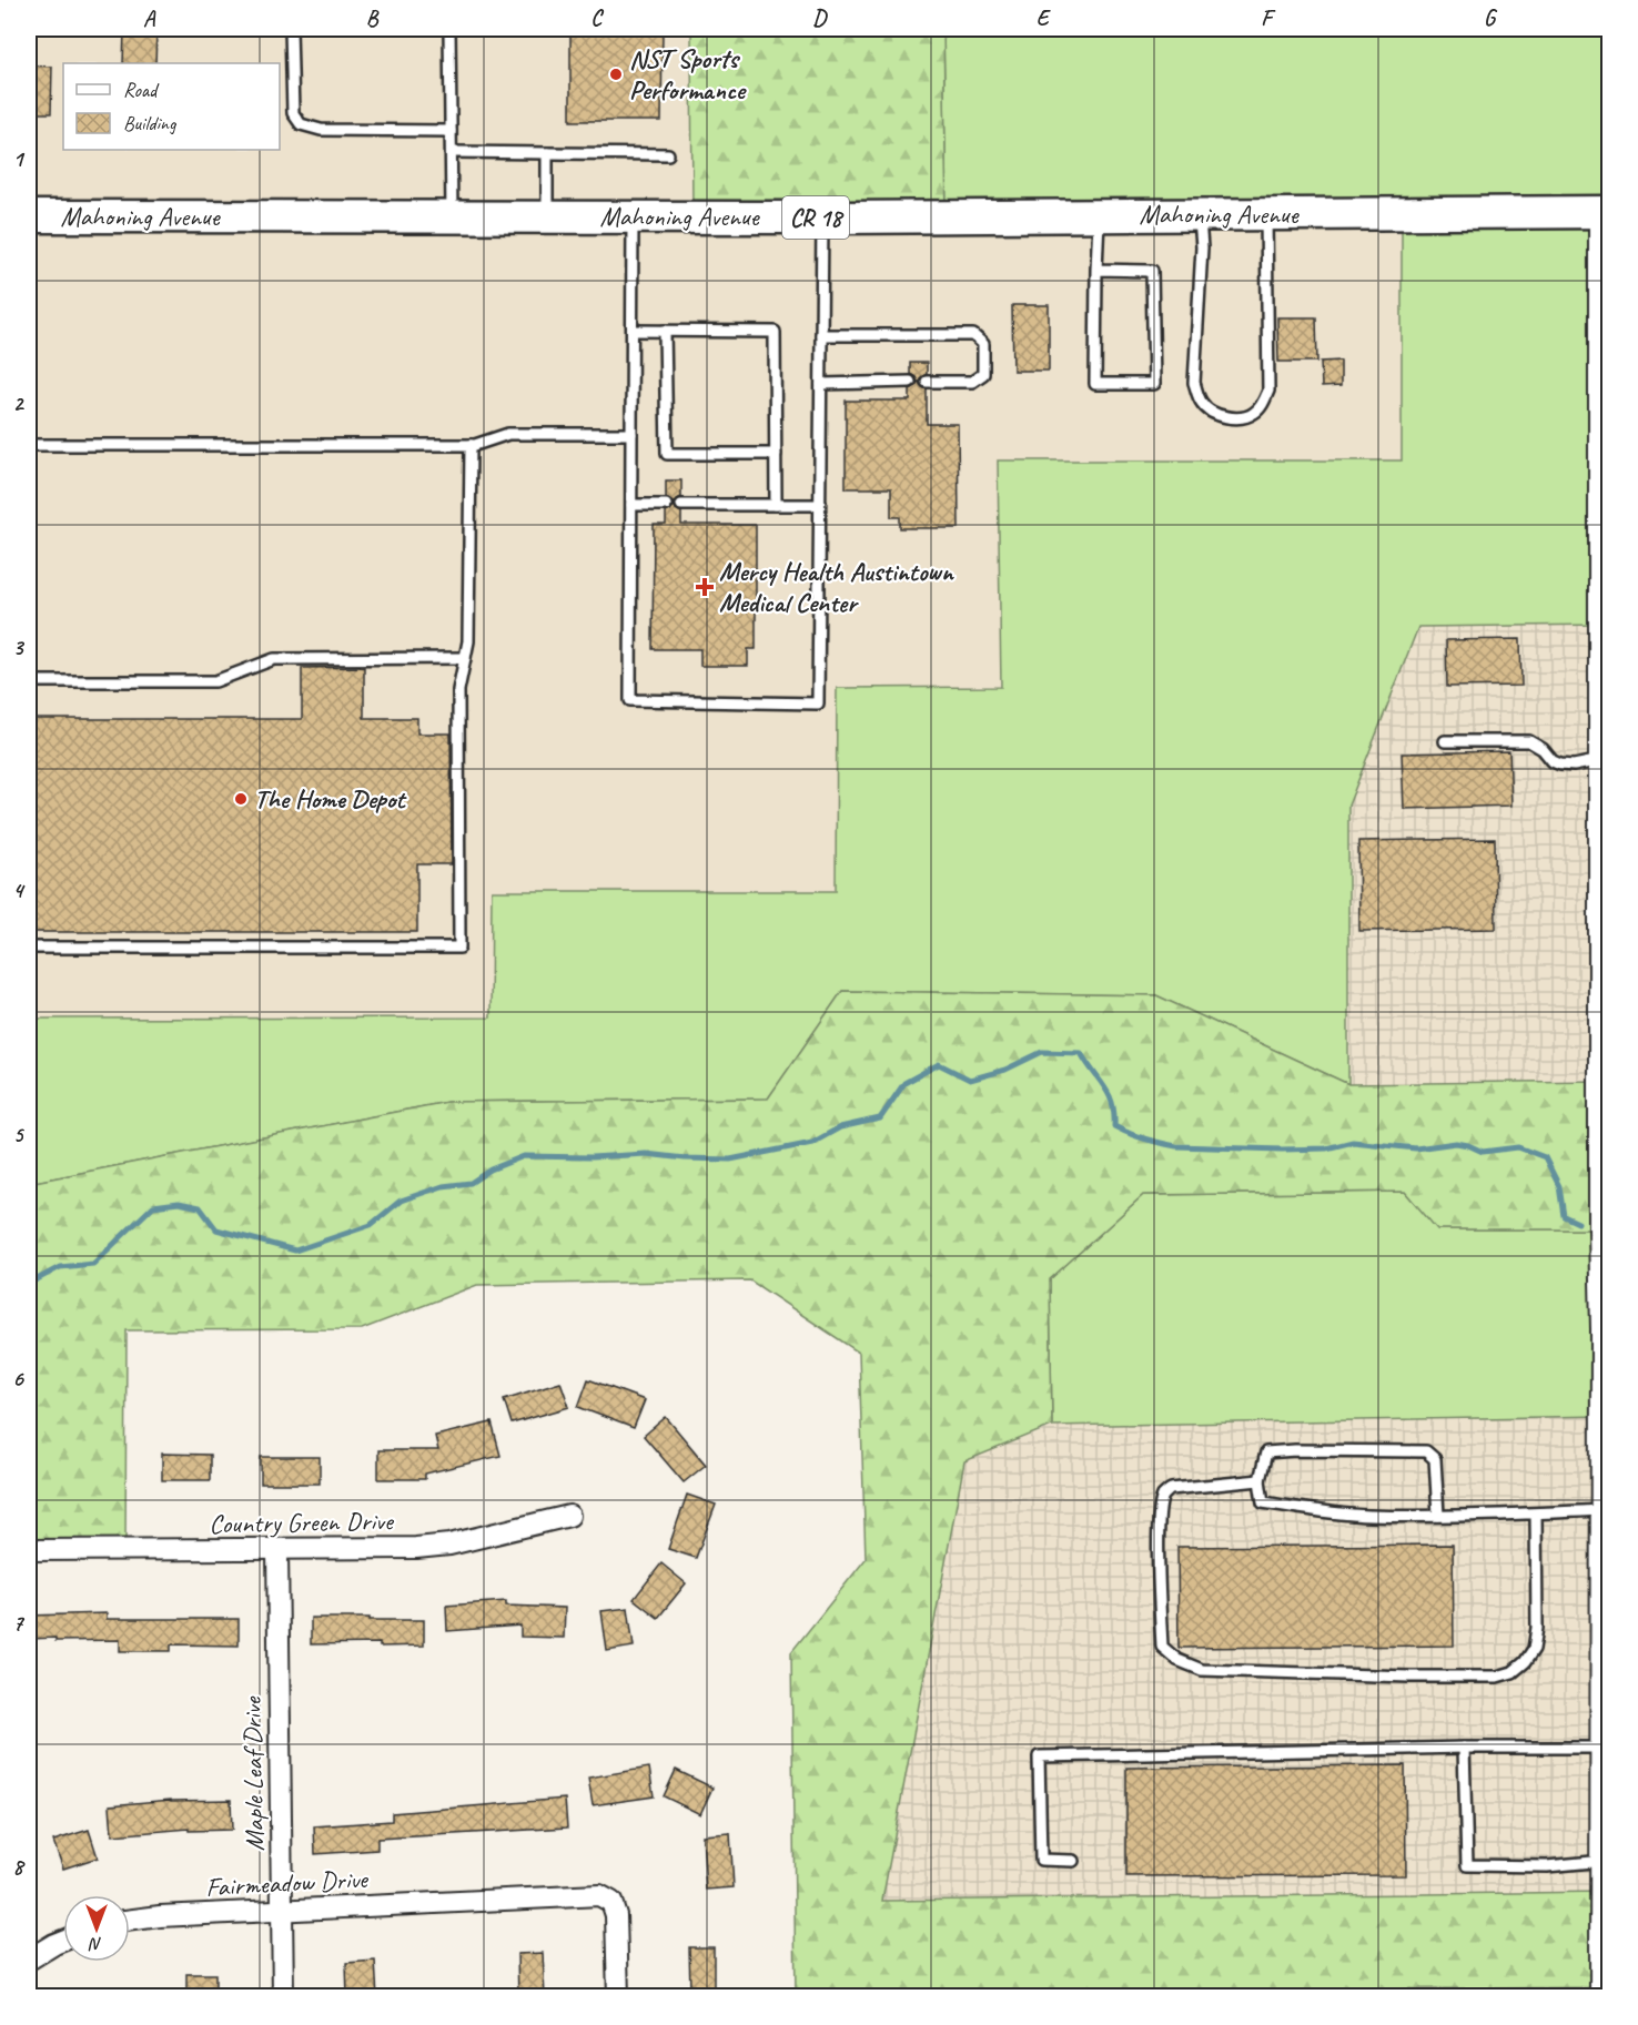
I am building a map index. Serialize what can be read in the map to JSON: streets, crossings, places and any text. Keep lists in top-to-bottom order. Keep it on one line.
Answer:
{"streets":{"main road":["Mahoning Avenue","CR 18"],"street":["Country Green Drive","Maple Leaf Drive","Fairmeadow Drive"]},"crossings":[["Country Green Drive","Maple Leaf Drive"],["Maple Leaf Drive","Fairmeadow Drive"]],"places":{"other":["NST Sports Performance","The Home Depot"],"health":["Mercy Health Austintown Medical Center"]},"legend":["Road","Building"],"north":"bottom","grid":{"columns":["A","B","C","D","E","F","G"],"rows":["1","2","3","4","5","6","7","8"]}}
